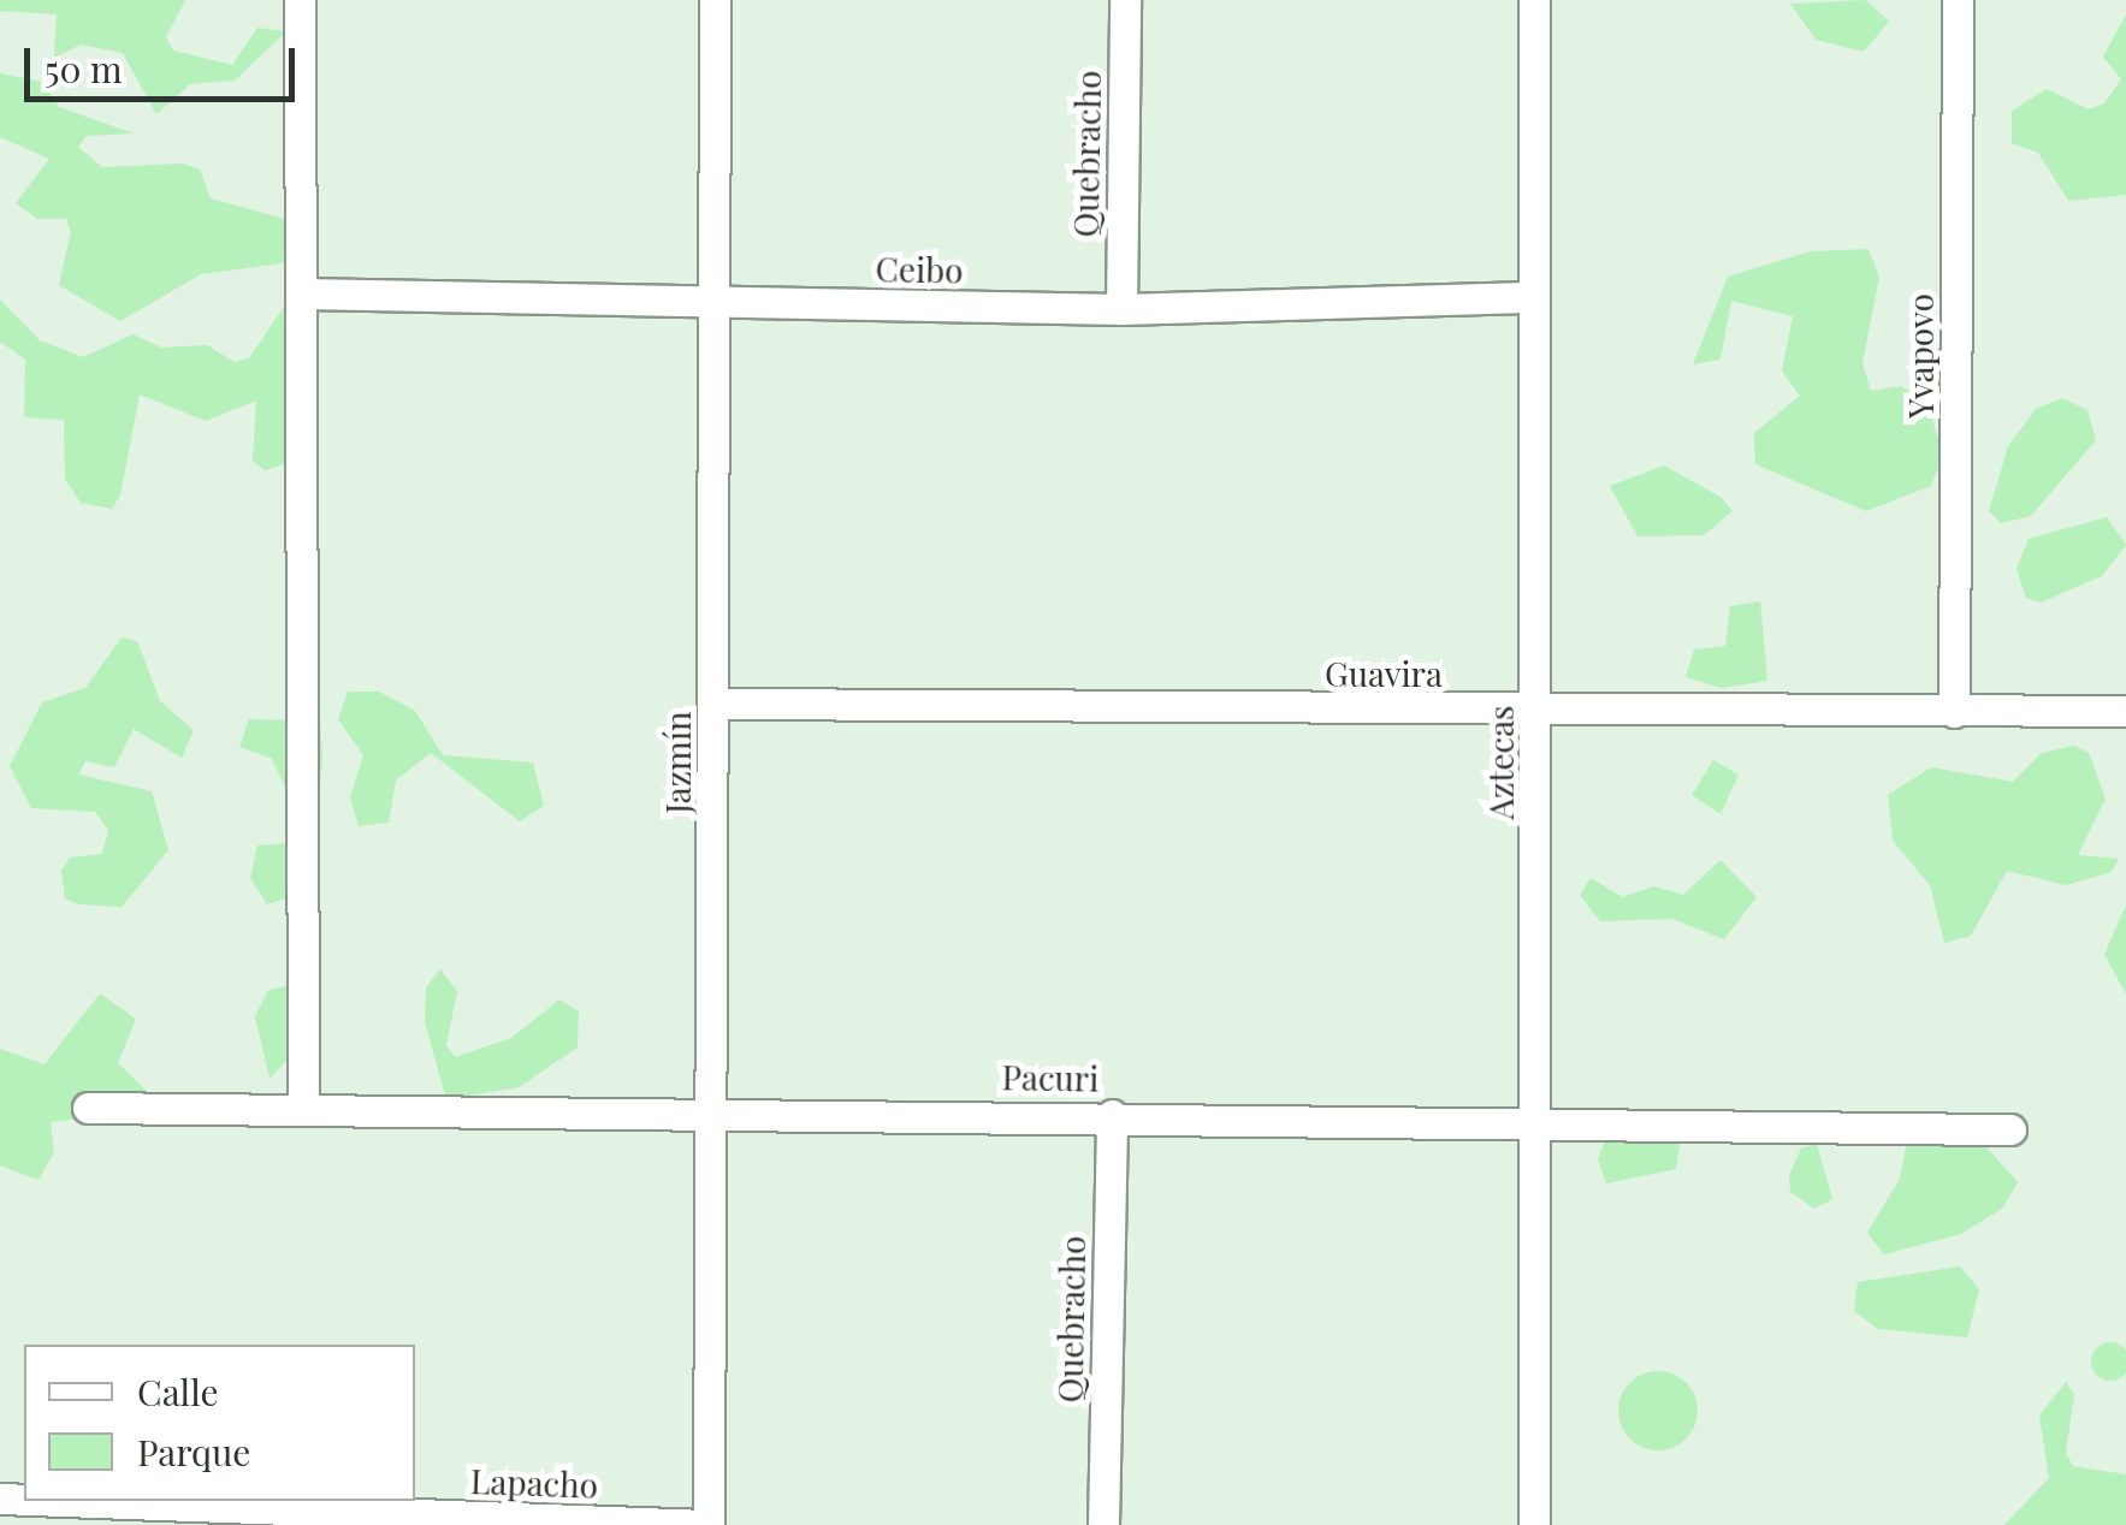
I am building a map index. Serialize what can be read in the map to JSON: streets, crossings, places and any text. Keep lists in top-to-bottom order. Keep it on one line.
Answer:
{"streets":{"street":["Quebracho","Ceibo","Yvapovo","Guavira","Jazmín","Aztecas","Pacuri","Lapacho"]},"crossings":[["Quebracho","Ceibo"],["Quebracho","Pacuri"],["Ceibo","Jazmín"],["Ceibo","Aztecas"],["Yvapovo","Guavira"],["Guavira","Jazmín"],["Guavira","Aztecas"],["Jazmín","Pacuri"],["Jazmín","Lapacho"],["Aztecas","Pacuri"]],"legend":["Calle","Parque"],"scale_bar":"50 m"}
